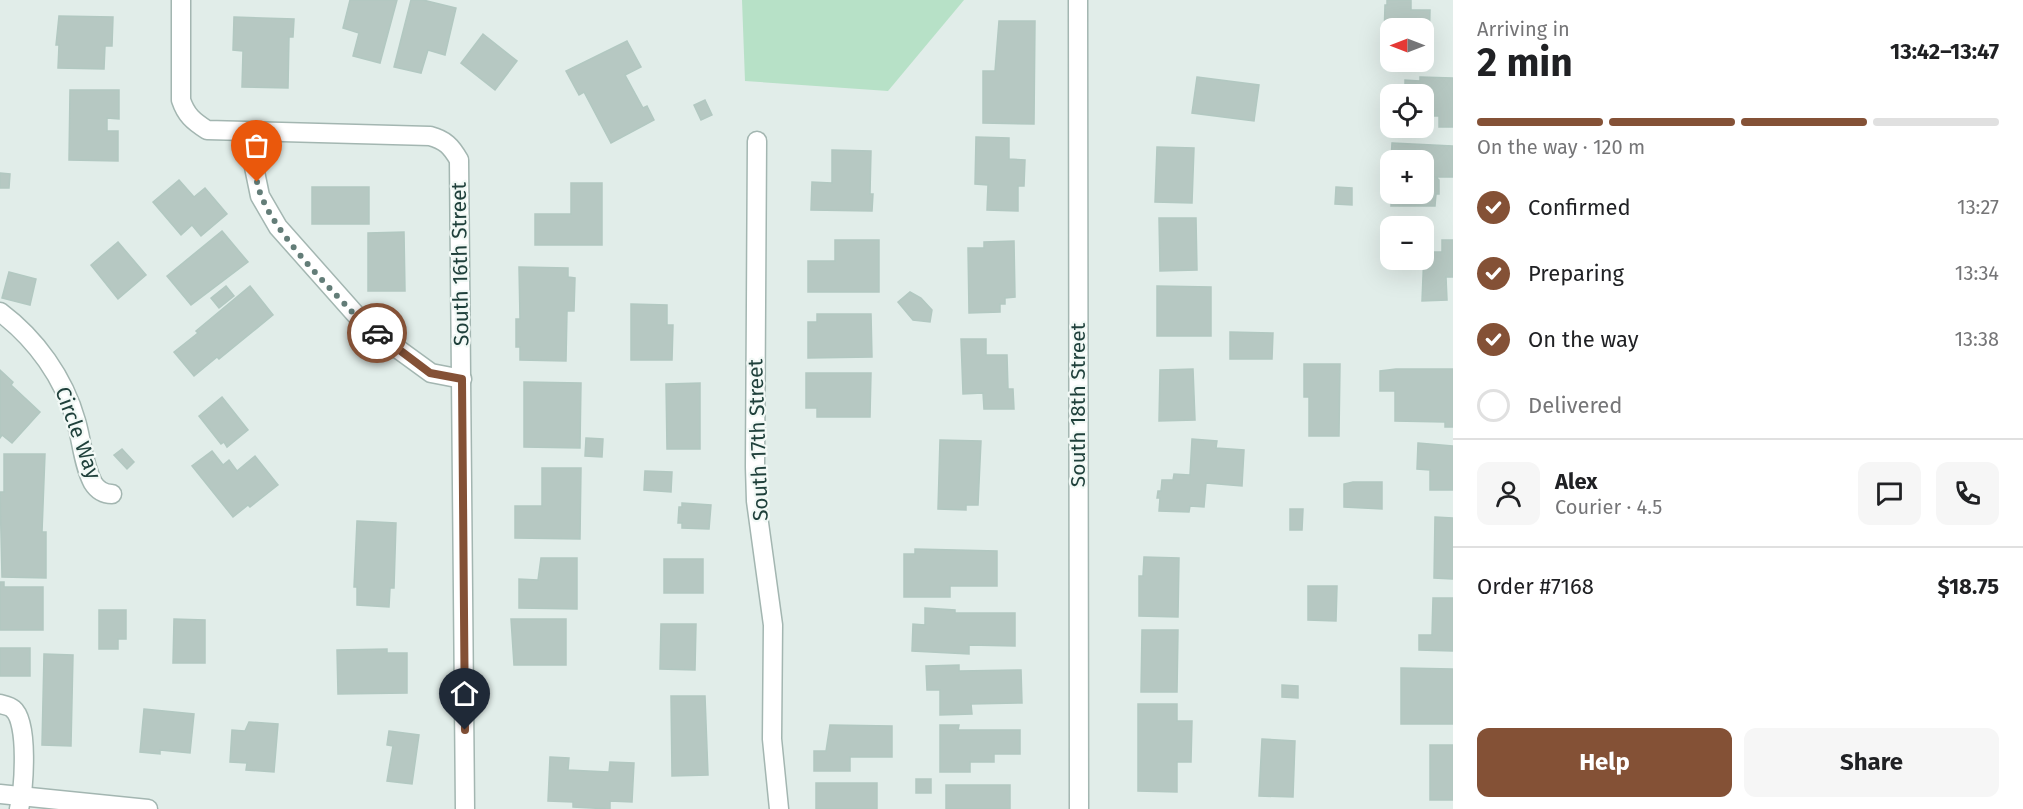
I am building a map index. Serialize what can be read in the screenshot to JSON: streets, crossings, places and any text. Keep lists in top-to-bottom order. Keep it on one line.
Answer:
{"streets":{"street":["South 16th Street","South 18th Street","Circle Way","South 17th Street"]},"north":"left","page":{"heading":["2 min","Arriving in","13:42–13:47"],"panel":["Alex","Courier · 4.5","Order #7168","$18.75"],"map_buttons":["+","−"],"bar":"On the way · 120 m","list":[["Confirmed","13:27"],["Preparing","13:34"],["On the way","13:38"],"Delivered"],"buttons":["Help","Share"]}}
